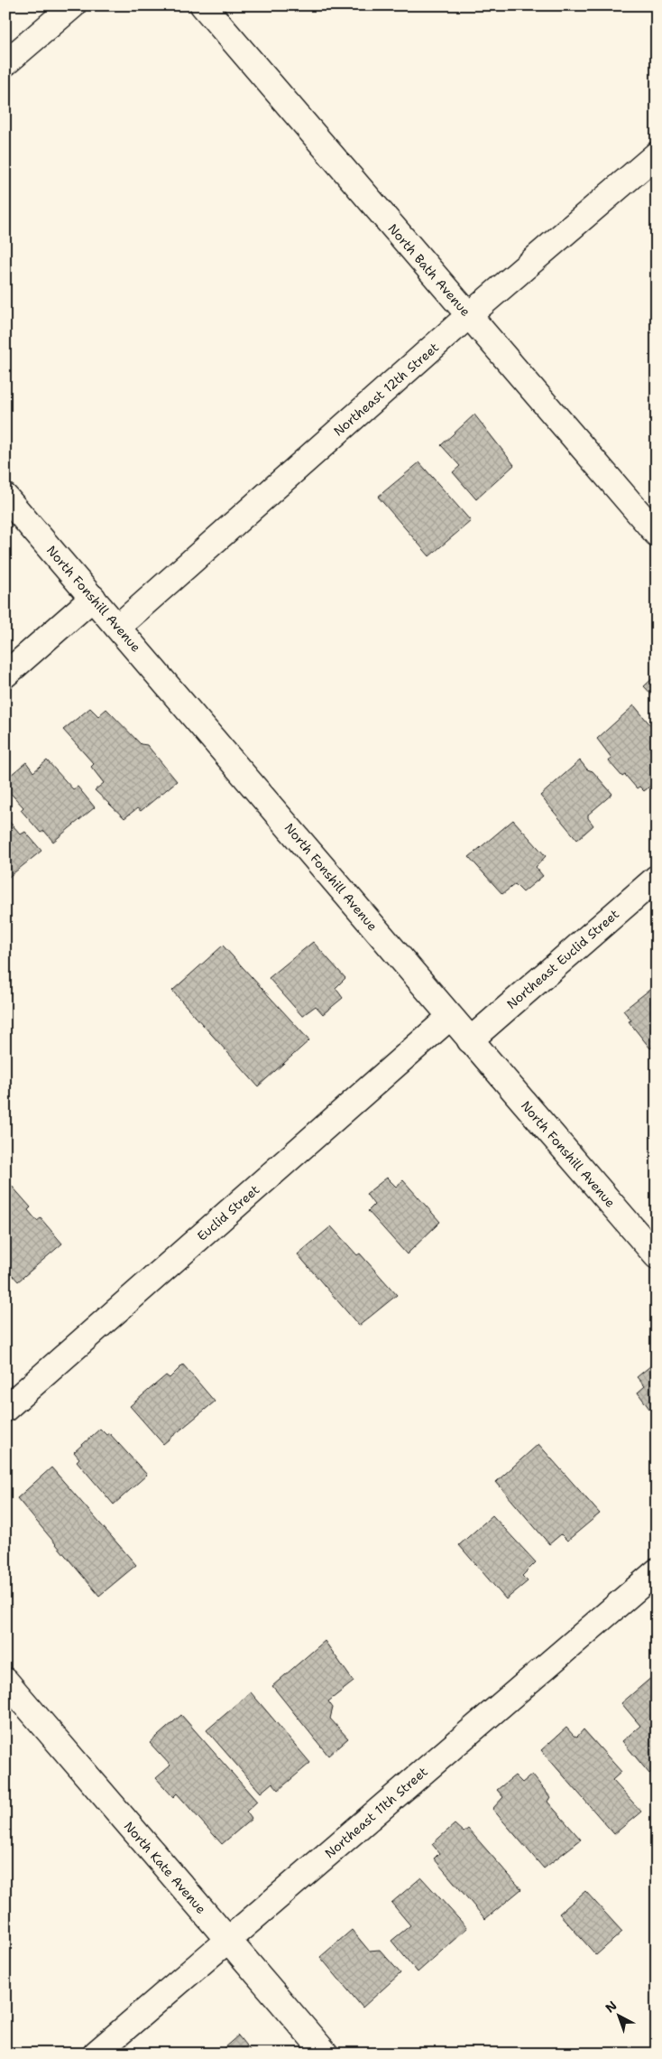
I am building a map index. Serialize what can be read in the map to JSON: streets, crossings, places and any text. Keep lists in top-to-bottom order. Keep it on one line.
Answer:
{"streets":{"street":["North Bath Avenue","Northeast 12th Street","North Fonshill Avenue","Northeast Euclid Street","Euclid Street","Northeast 11th Street","North Kate Avenue"]},"crossings":[["North Bath Avenue","Northeast 12th Street"],["Northeast 12th Street","North Fonshill Avenue"],["North Fonshill Avenue","Northeast Euclid Street"],["North Fonshill Avenue","Euclid Street"],["Northeast 11th Street","North Kate Avenue"]],"north":"top left"}
